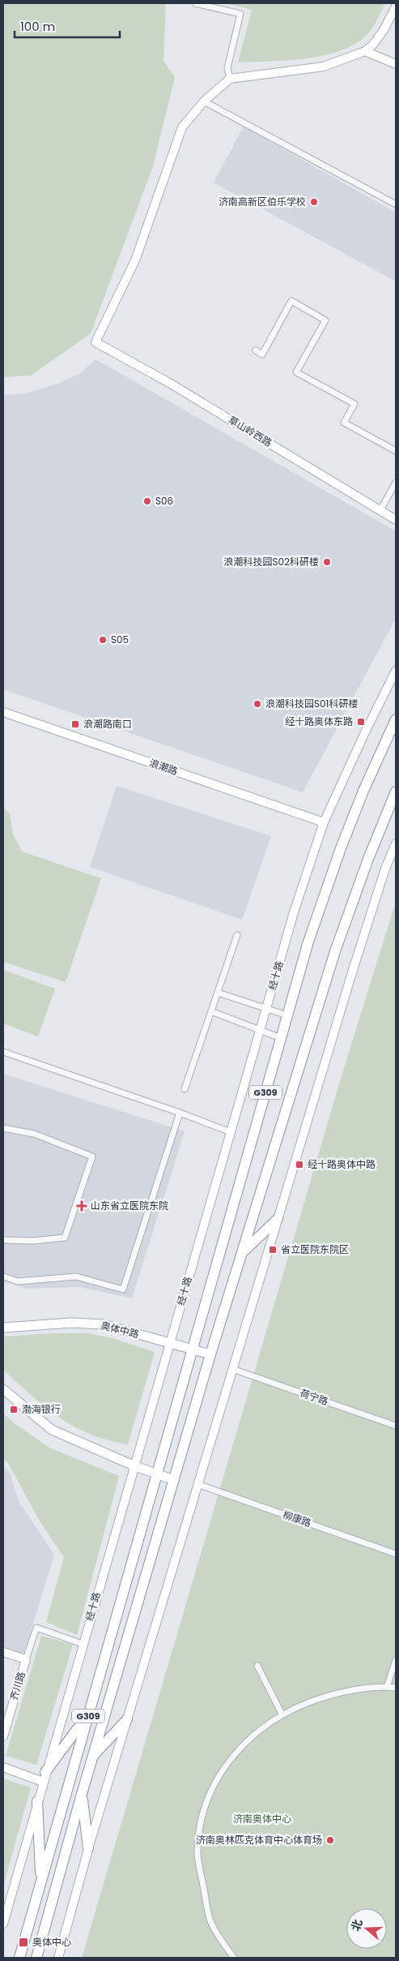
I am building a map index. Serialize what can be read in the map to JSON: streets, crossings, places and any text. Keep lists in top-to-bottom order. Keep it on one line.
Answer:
{"streets":{"highway":["G309"],"main road":["草山岭西路","浪潮路","经十路","奥体中路","齐川路"],"street":["荷宁路","柳康路"]},"crossings":[["浪潮路","经十路"],["经十路","奥体中路"],["G309","奥体中路"]],"parks":["济南奥体中心"],"places":{"other":["济南高新区伯乐学校","S06","浪潮科技园S02科研楼","S05","浪潮科技园S01科研楼","济南奥林匹克体育中心体育场"],"transit":["经十路奥体东路","浪潮路南口","经十路奥体中路","省立医院东院区","渤海银行","奥体中心"],"health":["山东省立医院东院"]},"scale_bar":"100 m","north":"left"}
